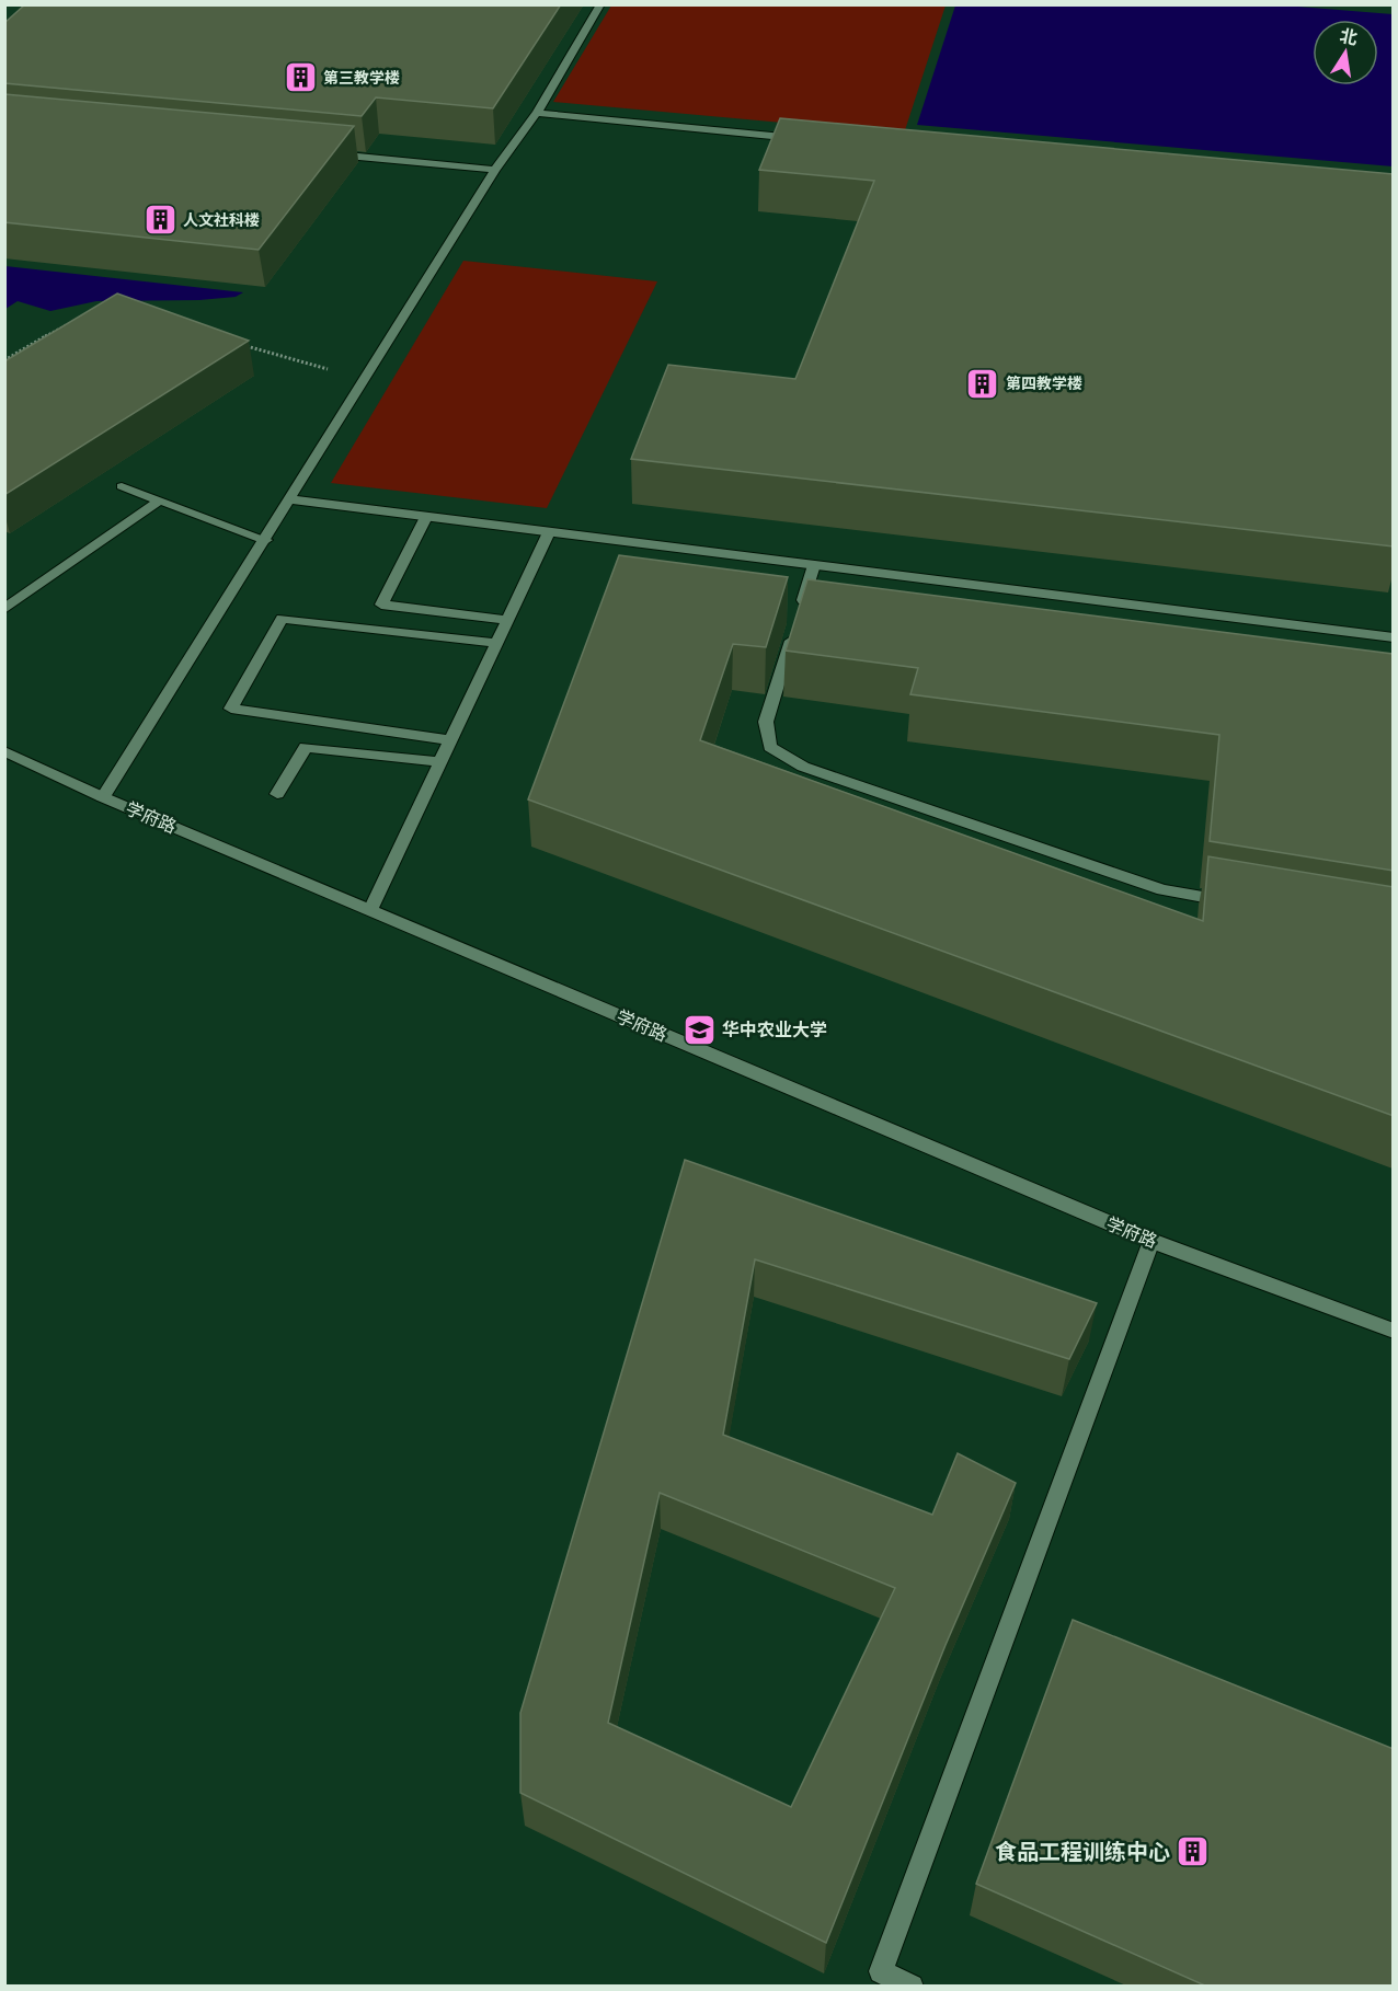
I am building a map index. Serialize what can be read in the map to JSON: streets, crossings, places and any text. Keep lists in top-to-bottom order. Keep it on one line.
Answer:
{"streets":{"street":["学府路"]},"places":{"building":["第三教学楼","人文社科楼","第四教学楼","食品工程训练中心"],"school or university":["华中农业大学"]},"north":"top"}
